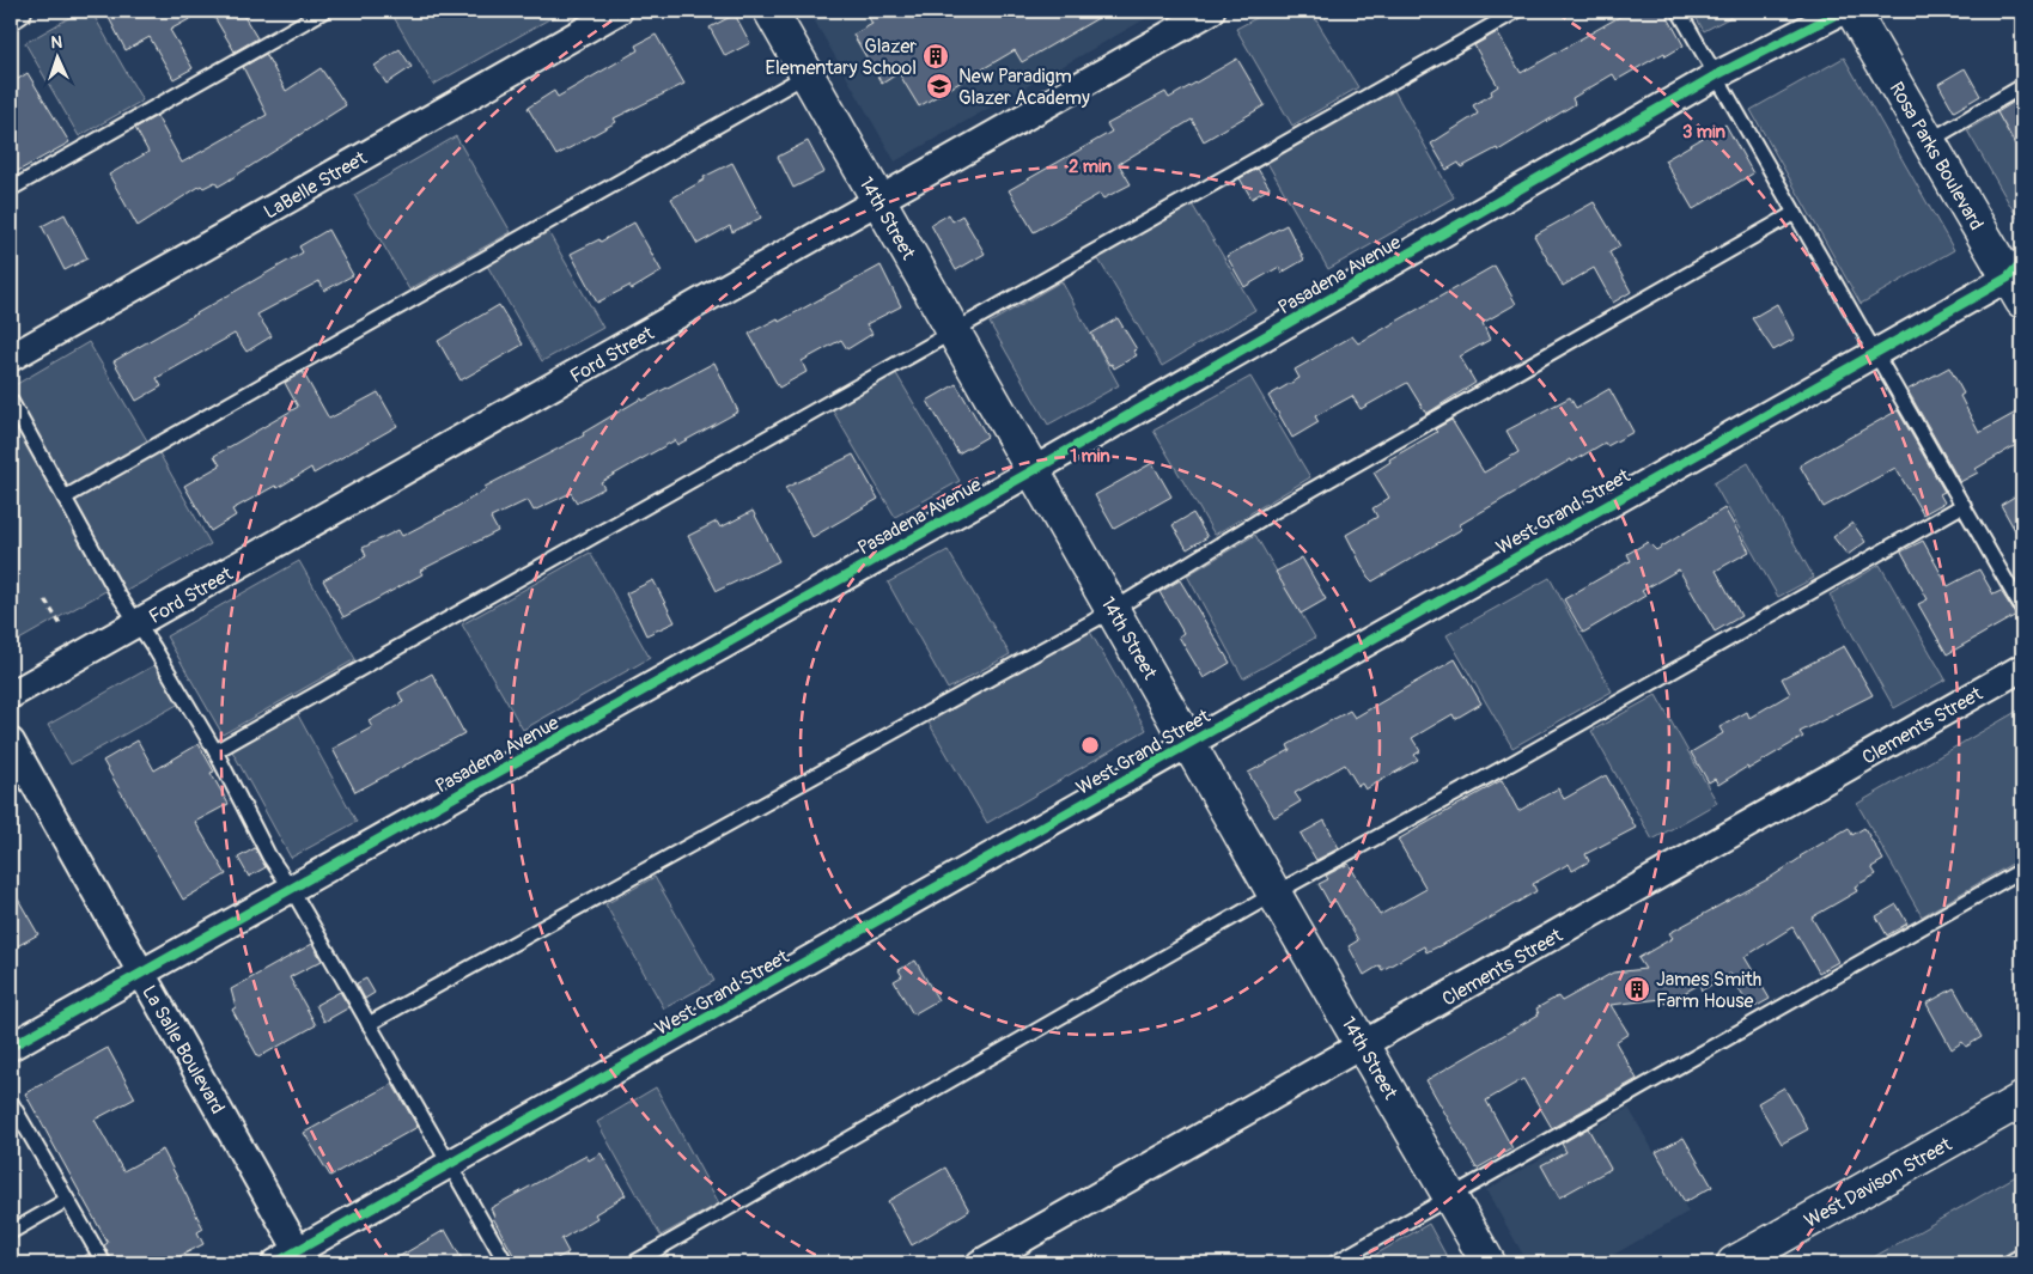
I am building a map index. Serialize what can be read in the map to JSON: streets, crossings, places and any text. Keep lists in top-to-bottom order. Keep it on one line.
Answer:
{"streets":{"main road":["Rosa Parks Boulevard","14th Street","West Davison Street"],"street":["LaBelle Street","Pasadena Avenue","Ford Street","West Grand Street","Clements Street","La Salle Boulevard"]},"crossings":[["Rosa Parks Boulevard","West Grand Street"],["14th Street","Pasadena Avenue"],["14th Street","Ford Street"],["14th Street","West Grand Street"],["14th Street","Clements Street"],["Pasadena Avenue","La Salle Boulevard"],["West Grand Street","La Salle Boulevard"]],"places":{"building":["Glazer Elementary School","James Smith Farm House"],"school or university":["New Paradigm Glazer Academy"]},"north":"top","rings":["3 min","2 min","1 min"]}
